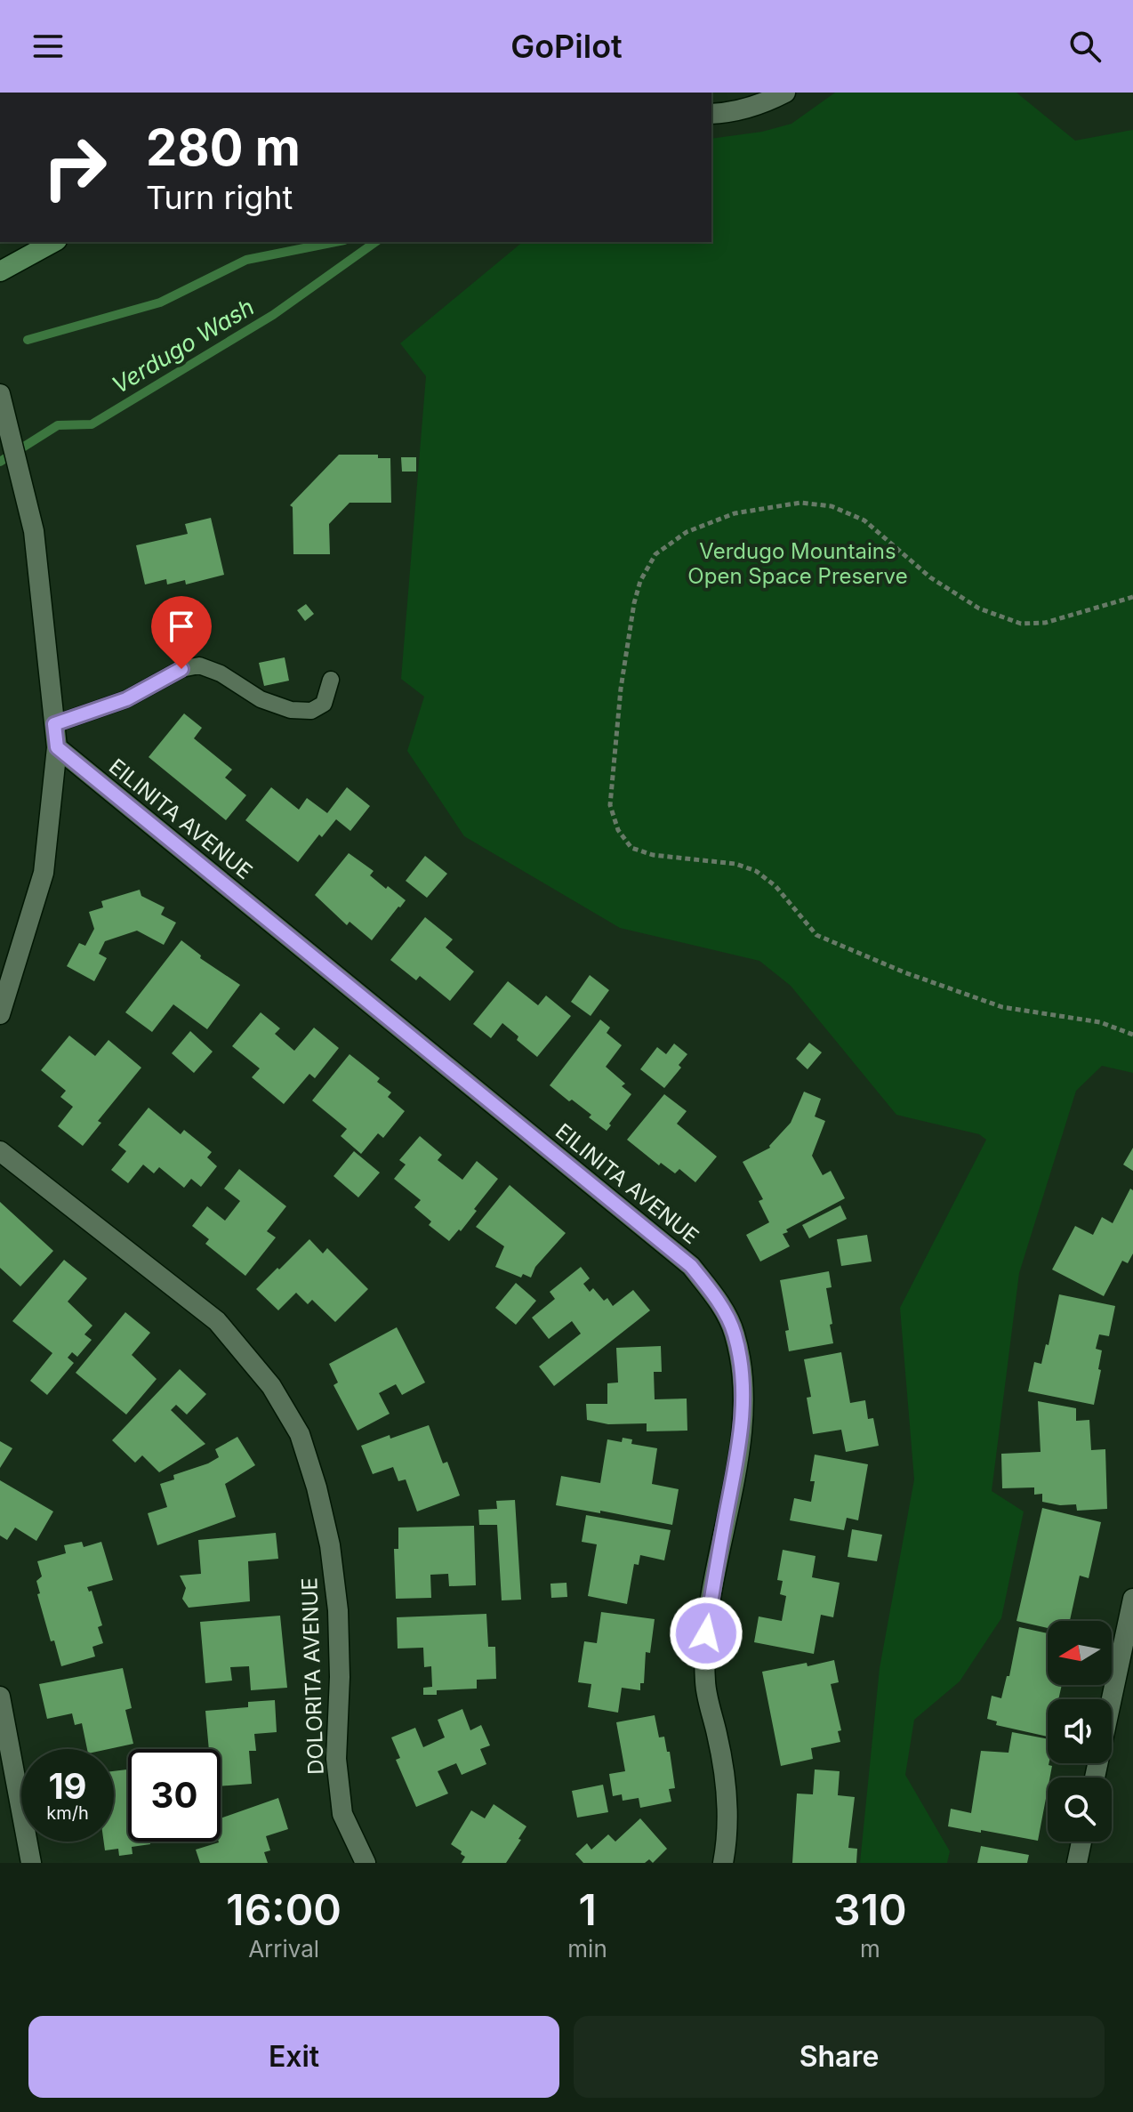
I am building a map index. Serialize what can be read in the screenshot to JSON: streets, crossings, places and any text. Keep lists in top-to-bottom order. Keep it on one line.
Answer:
{"streets":{"street":["EILINITA AVENUE","DOLORITA AVENUE"]},"water":["Verdugo Wash"],"parks":["Verdugo Mountains Open Space Preserve"],"north":"left","page":{"header":"GoPilot","turn":["280 m","Turn right"],"speed":"19 km/h","limit":"30","eta":["16:00","Arrival","1","min","310","m"],"buttons":["Exit","Share"]}}
